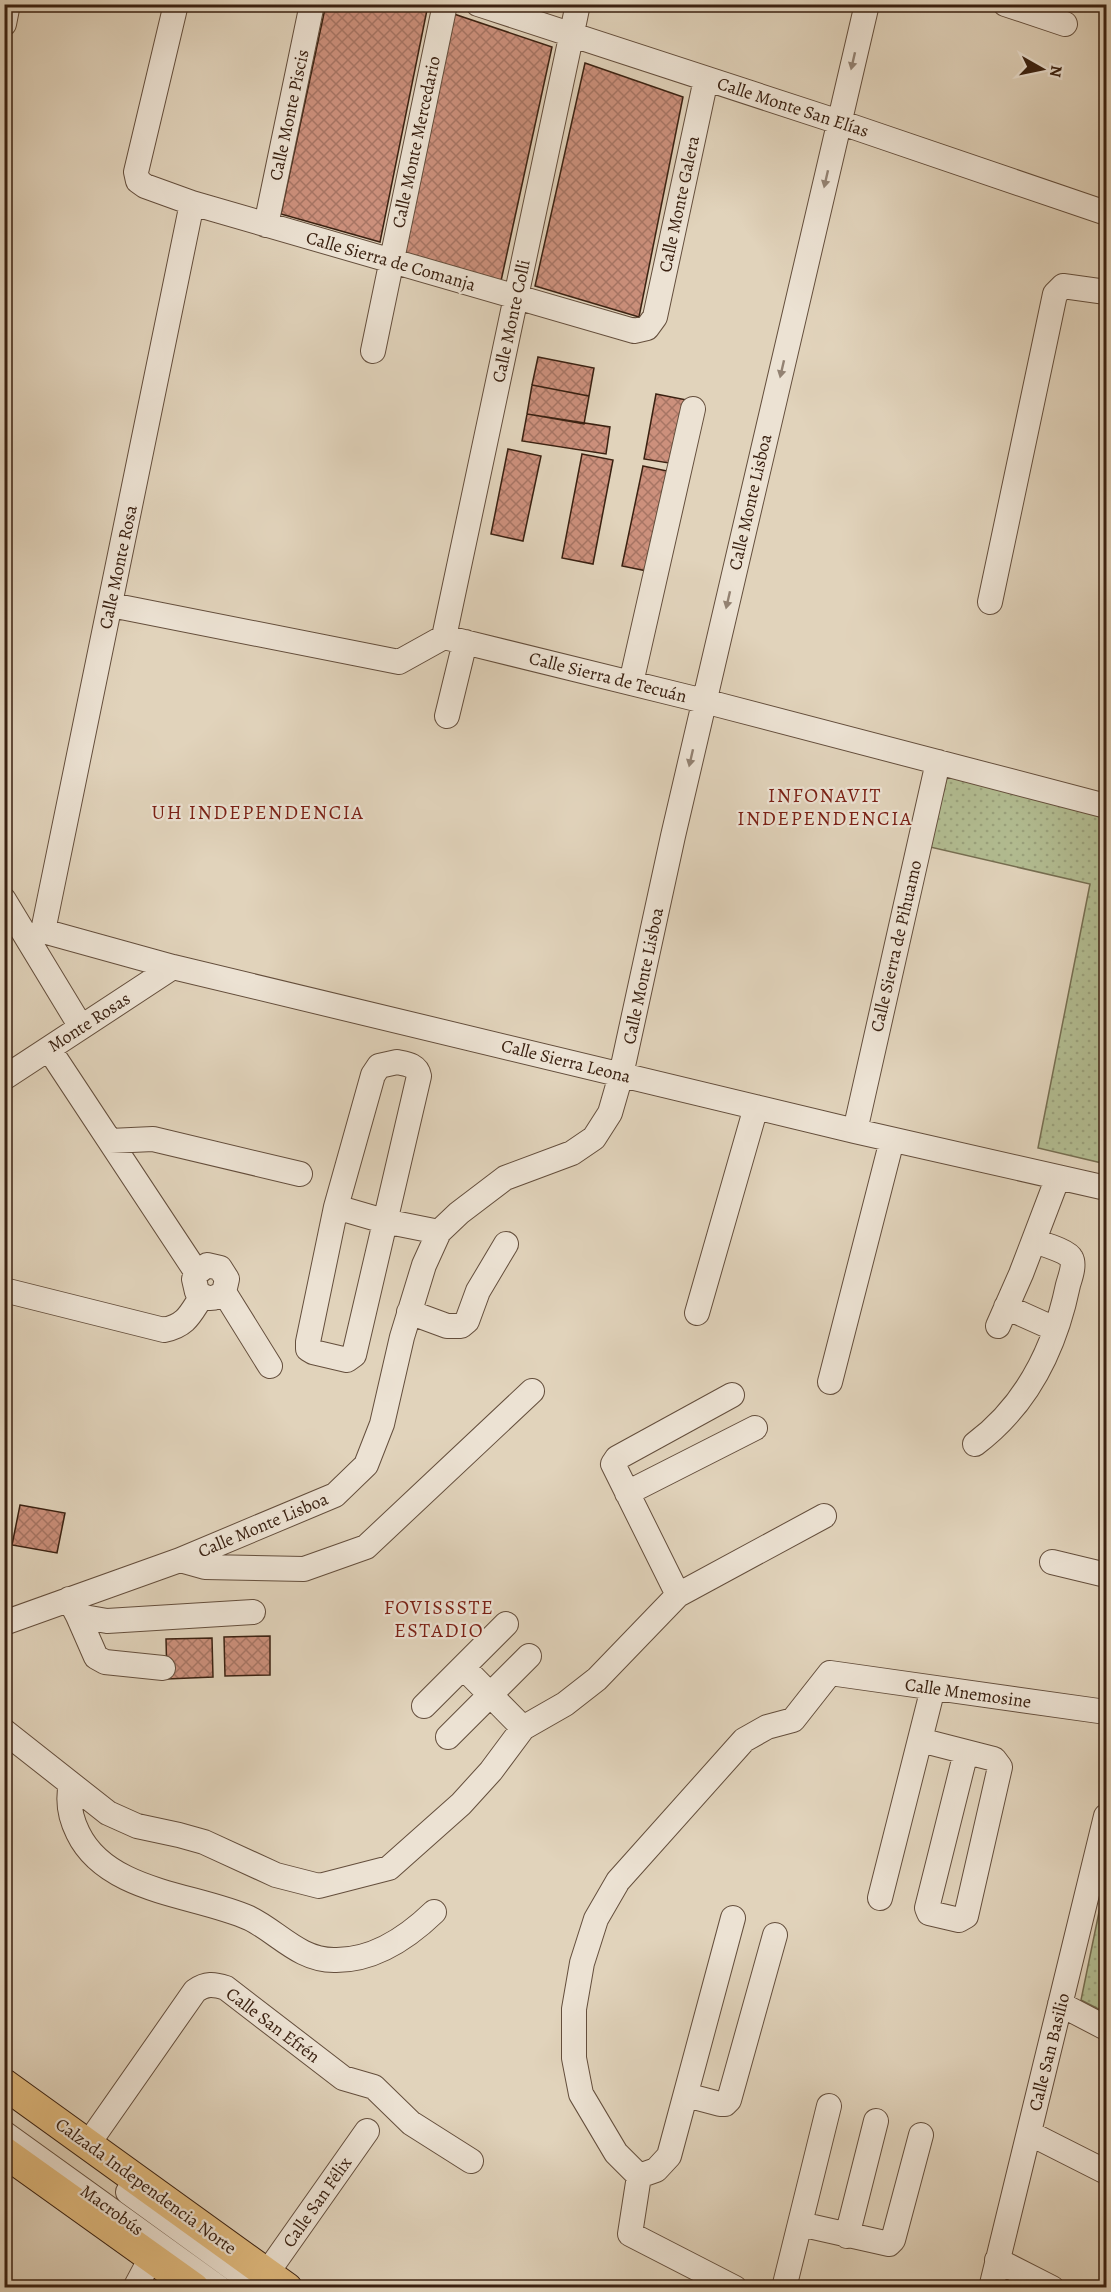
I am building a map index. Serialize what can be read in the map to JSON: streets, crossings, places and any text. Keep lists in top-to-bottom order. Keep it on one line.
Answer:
{"streets":{"main road":["Calzada Independencia Norte"],"street":["Calle Monte San Elías","Calle Monte Piscis","Calle Monte Mercedario","Calle Monte Galera","Calle Sierra de Comanja","Calle Monte Colli","Calle Monte Lisboa","Calle Monte Rosa","Calle Sierra de Tecuán","Calle Sierra de Pihuamo","Monte Rosas","Calle Sierra Leona","Calle Mnemosine","Calle San Efrén","Calle San Basilio","Calle San Félix","Macrobús"]},"crossings":[["Calle Monte San Elías","Calle Monte Galera"],["Calle Monte San Elías","Calle Monte Colli"],["Calle Monte San Elías","Calle Monte Lisboa"],["Calle Monte Piscis","Calle Sierra de Comanja"],["Calle Monte Mercedario","Calle Sierra de Comanja"],["Calle Monte Galera","Calle Sierra de Comanja"],["Calle Sierra de Comanja","Calle Monte Colli"],["Calle Sierra de Comanja","Calle Monte Rosa"],["Calle Monte Colli","Calle Sierra de Tecuán"],["Calle Monte Lisboa","Calle Sierra de Tecuán"],["Calle Monte Lisboa","Calle Sierra Leona"],["Calle Monte Rosa","Calle Sierra Leona"],["Calle Sierra de Tecuán","Calle Sierra de Pihuamo"],["Calle Sierra de Pihuamo","Calle Sierra Leona"],["Monte Rosas","Calle Sierra Leona"],["Calle San Efrén","Calzada Independencia Norte"],["Calzada Independencia Norte","Calle San Félix"],["Calzada Independencia Norte","Macrobús"],["Calle San Félix","Macrobús"]],"one_way":["Calle Monte Lisboa"],"districts":["INFONAVIT INDEPENDENCIA","UH INDEPENDENCIA","FOVISSSTE ESTADIO"],"north":"right"}
